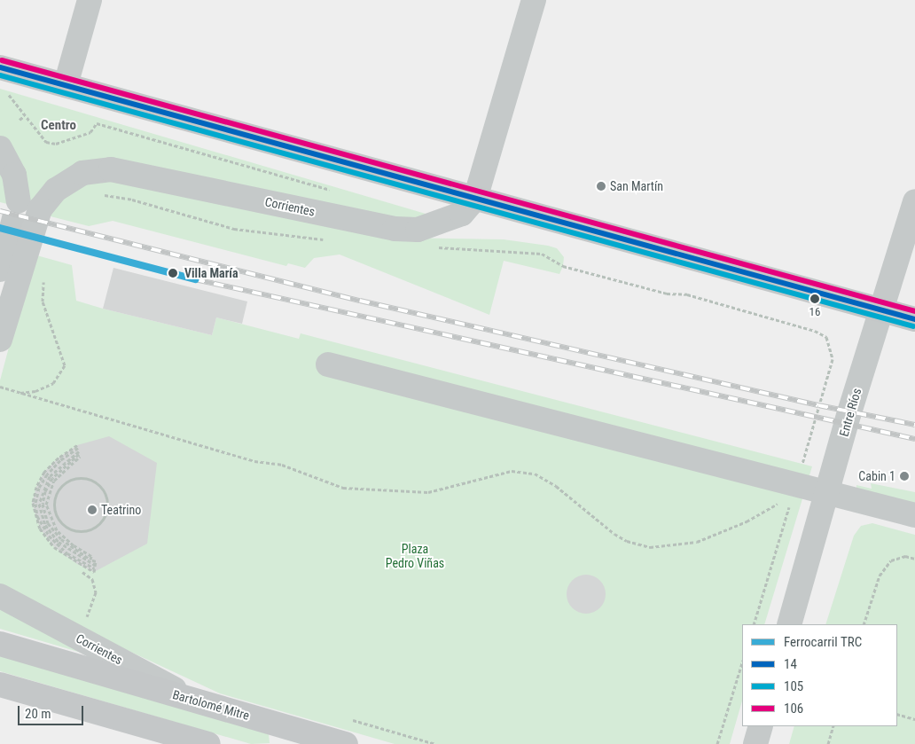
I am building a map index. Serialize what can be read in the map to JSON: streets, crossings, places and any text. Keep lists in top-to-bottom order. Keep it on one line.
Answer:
{"streets":{"main road":["Bartolomé Mitre"],"street":["Corrientes","Entre Ríos"]},"crossings":[["Corrientes","Bartolomé Mitre"]],"districts":["Centro"],"parks":["Plaza Pedro Viñas"],"places":["San Martín","Villa María","16","Cabin 1","Teatrino"],"lines":["transit line 106","transit line 14","transit line 105","rail line TRC"],"legend":["Ferrocarril TRC","14","105","106"],"scale_bar":"20 m"}
